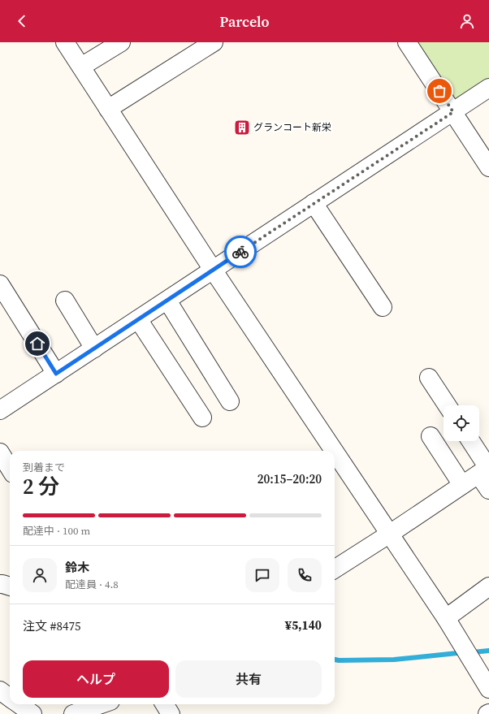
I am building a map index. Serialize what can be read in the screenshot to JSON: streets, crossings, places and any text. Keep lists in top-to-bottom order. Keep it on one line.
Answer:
{"places":{"building":["グランコート新栄"]},"page":{"header":"Parcelo","heading":["2 分","到着まで","20:15–20:20"],"panel":["鈴木","配達員 · 4.8","注文 #8475","¥5,140"],"bar":"配達中 · 100 m","buttons":["ヘルプ","共有"]}}
